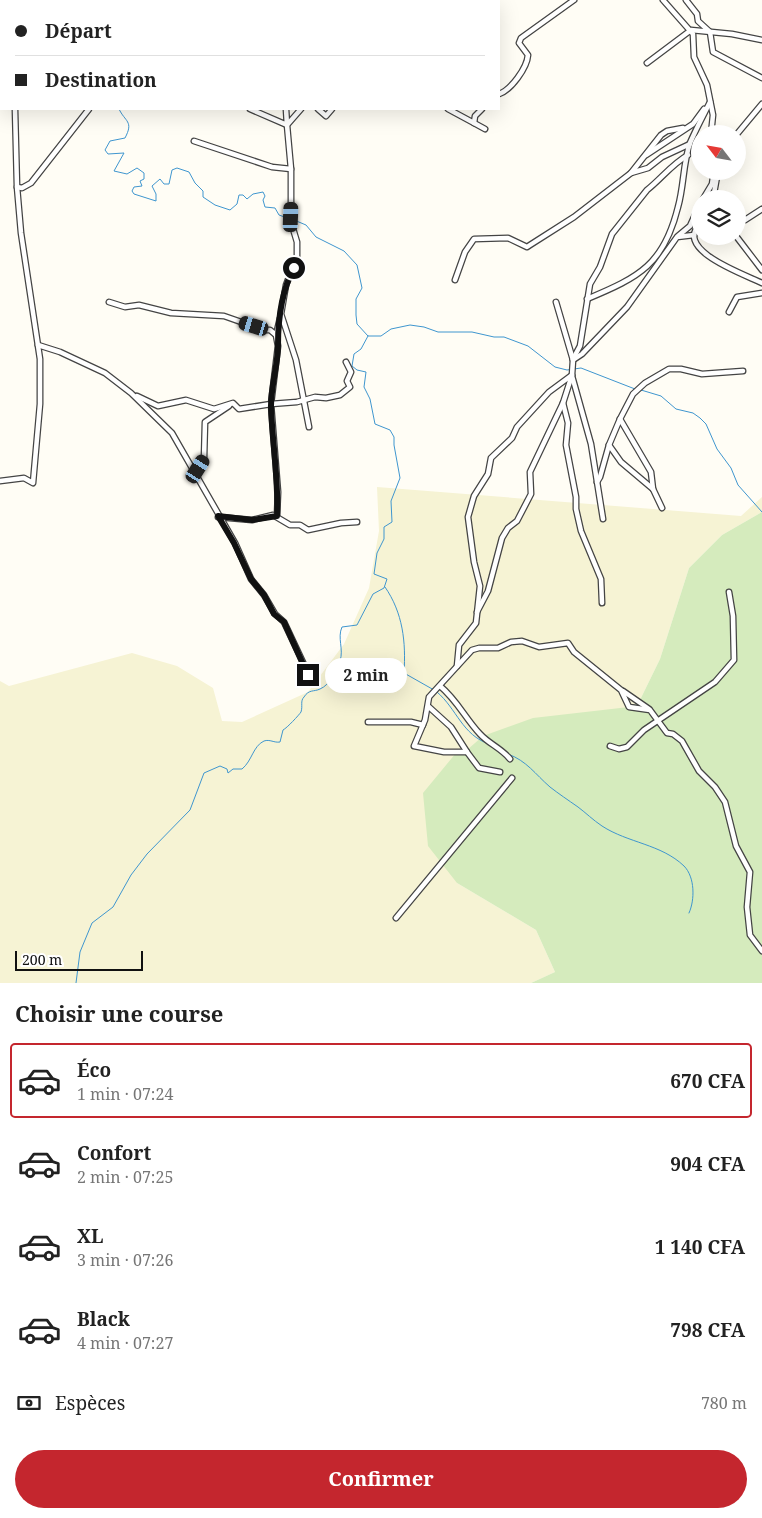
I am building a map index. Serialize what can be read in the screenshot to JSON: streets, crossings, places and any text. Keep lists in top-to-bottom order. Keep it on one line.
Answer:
{"scale_bar":"200 m","north":"top left","page":{"banner":["Départ","Destination"],"bubble":"2 min","scale":"200 m","heading":"Choisir une course","list":[{"name":"Éco","note":"1 min · 07:24","value":"670 CFA"},{"name":"Confort","note":"2 min · 07:25","value":"904 CFA"},{"name":"XL","note":"3 min · 07:26","value":"1 140 CFA"},{"name":"Black","note":"4 min · 07:27","value":"798 CFA"}],"pay":["Espèces","780 m"],"buttons":"Confirmer"}}
